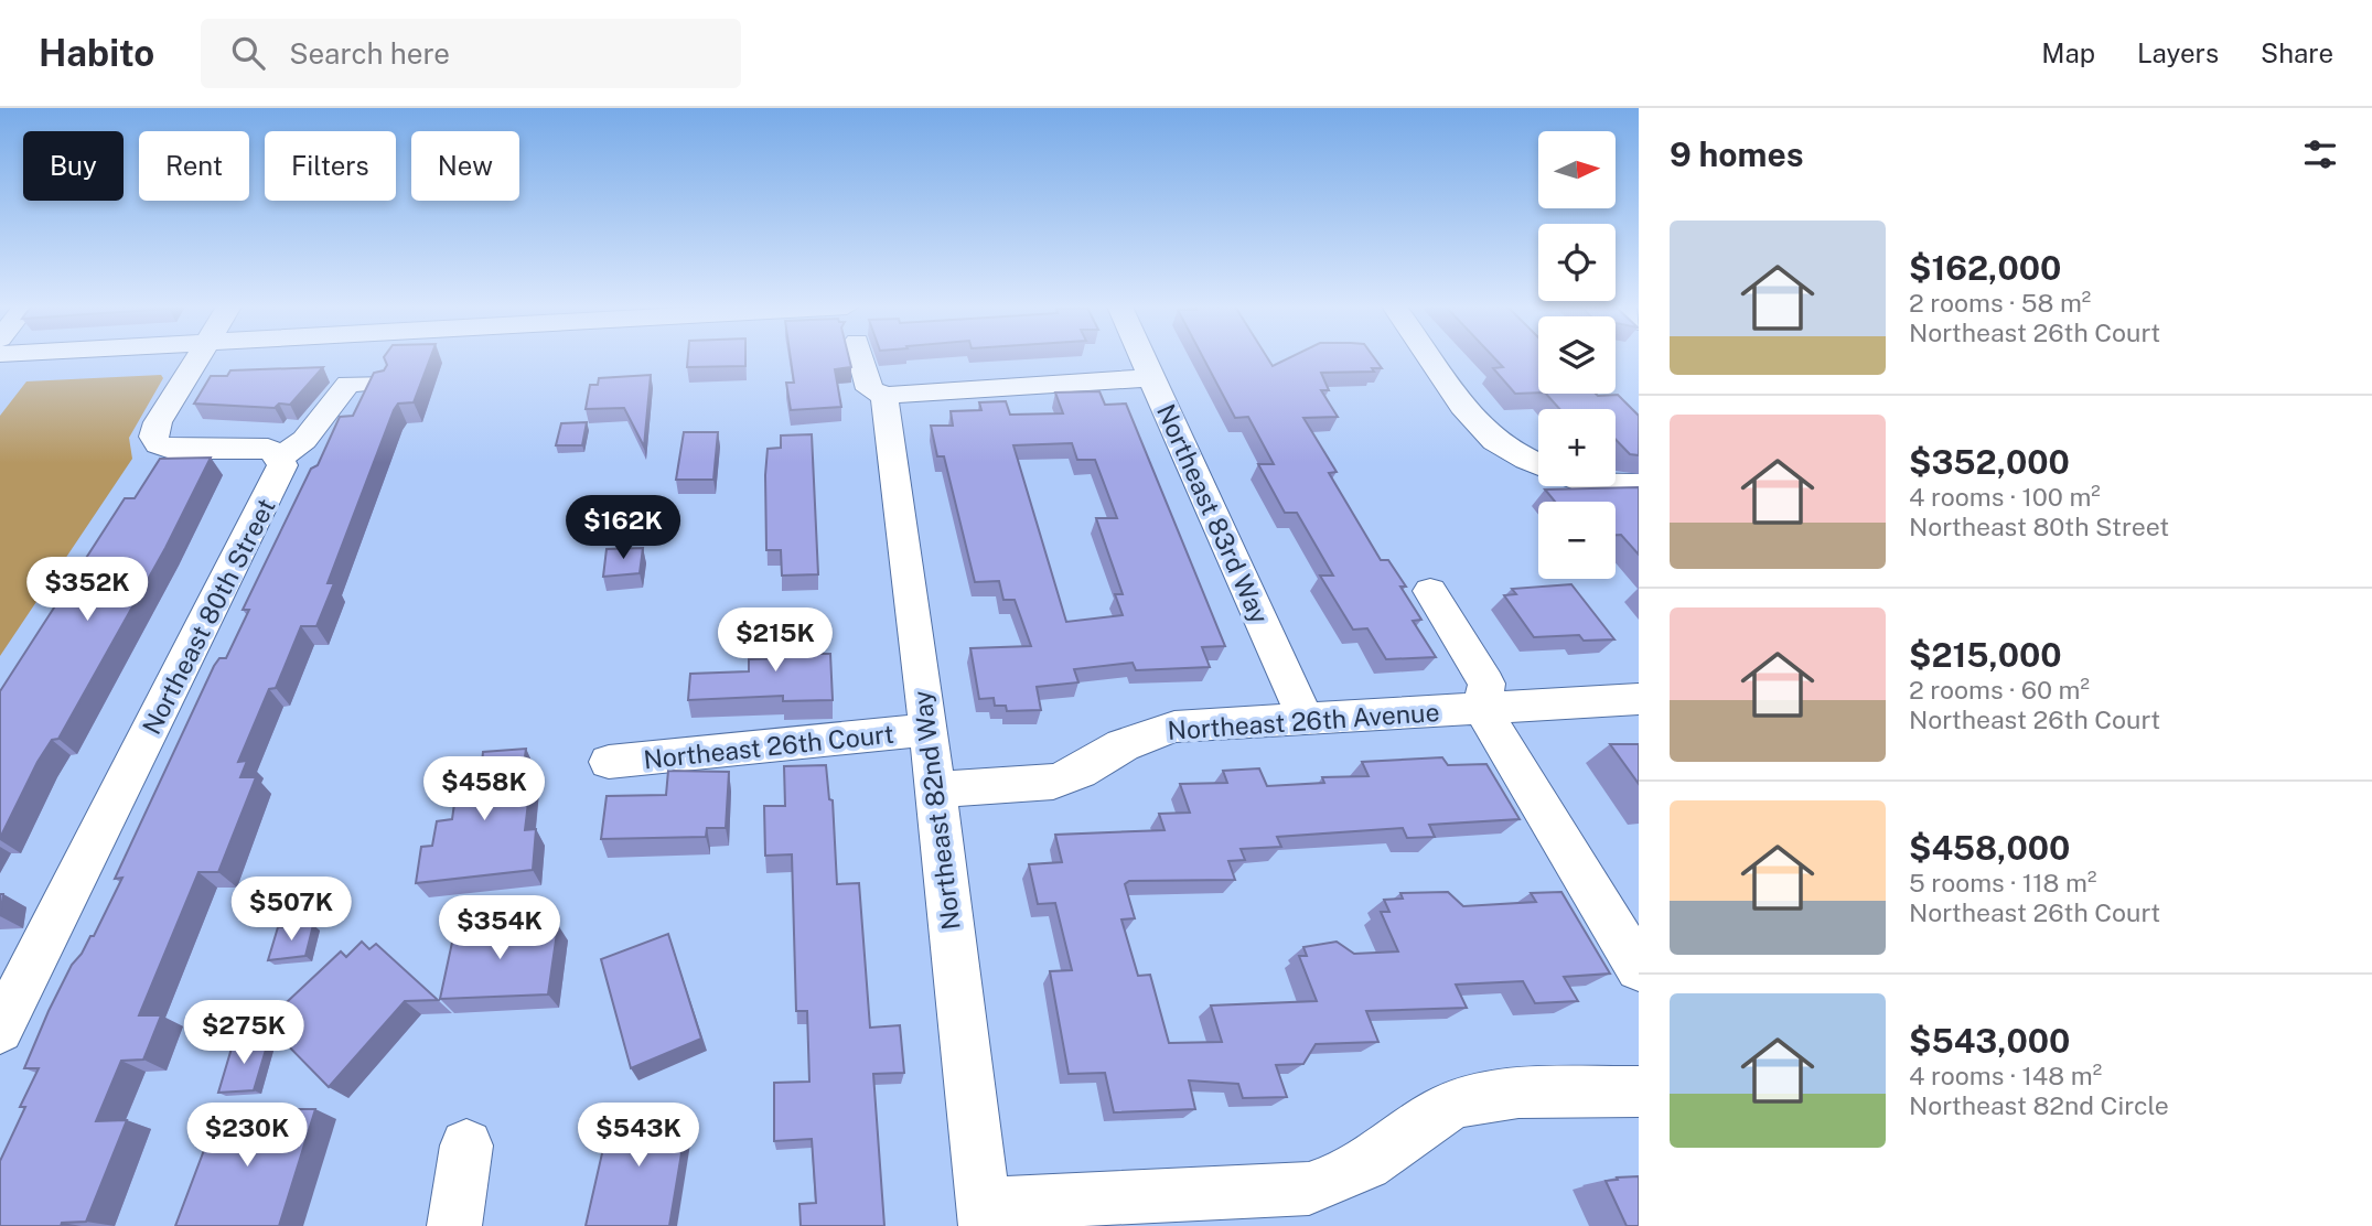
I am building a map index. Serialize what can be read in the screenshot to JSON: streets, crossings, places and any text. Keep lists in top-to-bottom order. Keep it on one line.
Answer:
{"streets":{"street":["Northeast 83rd Way","Northeast 80th Street","Northeast 26th Avenue","Northeast 26th Court","Northeast 82nd Way"]},"crossings":[["Northeast 83rd Way","Northeast 26th Avenue"],["Northeast 26th Avenue","Northeast 82nd Way"],["Northeast 26th Court","Northeast 82nd Way"]],"north":"right","page":{"header":"Habito","search":"Search here","nav":["Map","Layers","Share"],"heading":"9 homes","map_buttons":["+","−"],"chip":["Buy","Rent","Filters","New"],"list":[{"name":"$162,000","note":"2 rooms · 58 m² · Northeast 26th Court"},{"name":"$352,000","note":"4 rooms · 100 m² · Northeast 80th Street"},{"name":"$215,000","note":"2 rooms · 60 m² · Northeast 26th Court"},{"name":"$458,000","note":"5 rooms · 118 m² · Northeast 26th Court"},{"name":"$543,000","note":"4 rooms · 148 m² · Northeast 82nd Circle"}],"price":["$162K","$352K","$215K","$458K","$507K","$354K","$275K","$230K","$543K"]}}
